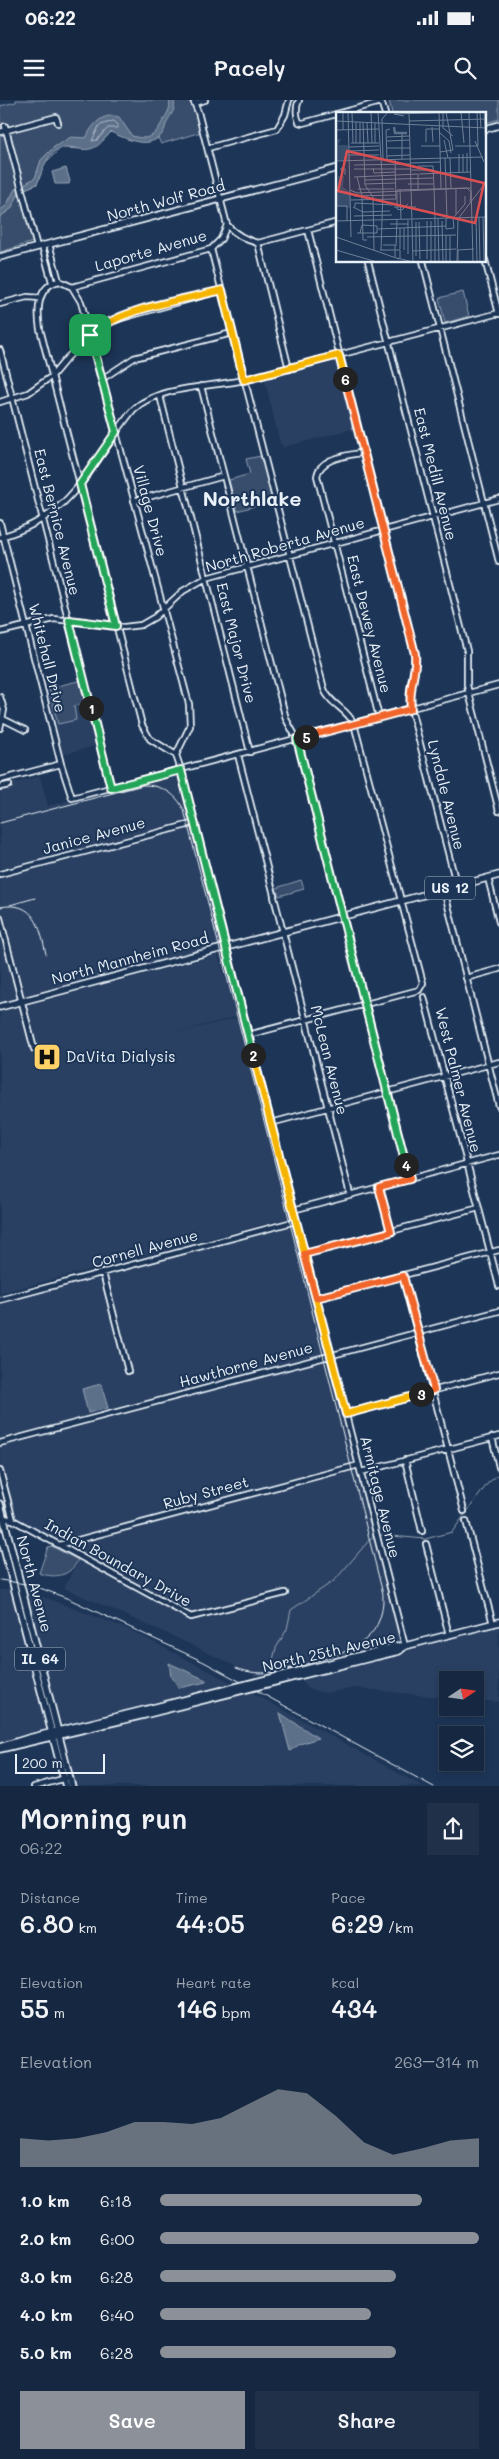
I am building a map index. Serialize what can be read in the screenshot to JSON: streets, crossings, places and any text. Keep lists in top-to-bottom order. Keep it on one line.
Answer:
{"streets":{"main road":["North Wolf Road","US 12","North Mannheim Road","North Avenue","North 25th Avenue","IL 64"],"street":["Laporte Avenue","East Medill Avenue","Village Drive","East Bernice Avenue","North Roberta Avenue","East Dewey Avenue","East Major Drive","Whitehall Drive","Lyndale Avenue","Janice Avenue","McLean Avenue","West Palmer Avenue","Cornell Avenue","Hawthorne Avenue","Ruby Street","Armitage Avenue","Indian Boundary Drive"]},"crossings":[["Laporte Avenue","Village Drive"],["East Medill Avenue","North Roberta Avenue"],["Village Drive","North Roberta Avenue"],["Village Drive","Armitage Avenue"],["East Bernice Avenue","North Roberta Avenue"],["East Bernice Avenue","Whitehall Drive"],["North Roberta Avenue","East Dewey Avenue"],["North Roberta Avenue","East Major Drive"],["North Roberta Avenue","Whitehall Drive"],["North Roberta Avenue","Lyndale Avenue"],["East Dewey Avenue","Lyndale Avenue"],["Lyndale Avenue","North Mannheim Road"],["Janice Avenue","Armitage Avenue"],["North Mannheim Road","McLean Avenue"],["North Mannheim Road","Armitage Avenue"],["Cornell Avenue","Armitage Avenue"],["Hawthorne Avenue","Armitage Avenue"],["Ruby Street","Armitage Avenue"],["Ruby Street","Indian Boundary Drive"],["Armitage Avenue","North 25th Avenue"],["Indian Boundary Drive","North Avenue"],["North Avenue","North 25th Avenue"]],"districts":["Northlake"],"places":{"hospital":["DaVita Dialysis"]},"scale_bar":"200 m","north":"right","page":{"status":"06:22","header":"Pacely","pins":["6","1","5","2","4","3"],"scale":"200 m","heading":["Morning run","06:22"],"stats":[["Distance","6.80 km"],["Time","44:05"],["Pace","6:29 /km"],["Elevation","55 m"],["Heart rate","146 bpm"],["kcal","434"]],"chart":["Elevation","263–314 m"],"list":[{"name":"1.0 km","note":"6:18"},{"name":"2.0 km","note":"6:00"},{"name":"3.0 km","note":"6:28"},{"name":"4.0 km","note":"6:40"},{"name":"5.0 km","note":"6:28"}],"buttons":["Save","Share"]}}
